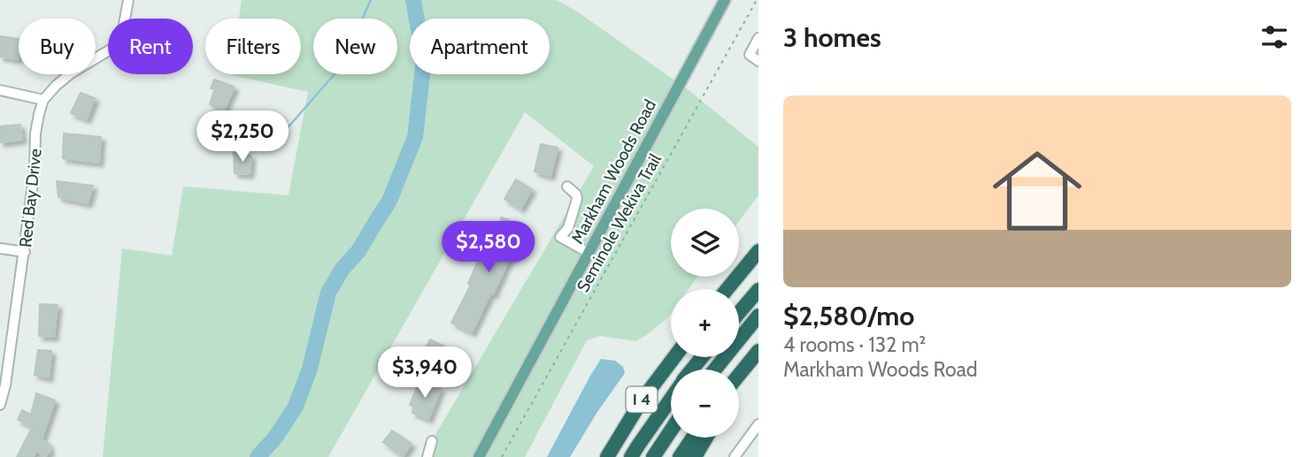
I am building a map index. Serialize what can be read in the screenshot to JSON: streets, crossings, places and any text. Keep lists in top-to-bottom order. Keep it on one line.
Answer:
{"streets":{"highway":["I 4"],"main road":["Markham Woods Road"],"street":["Red Bay Drive"],"path":["Seminole Wekiva Trail"]},"page":{"heading":"3 homes","chip":["Buy","Rent","Filters","New","Apartment"],"list":[{"name":"$2,580/mo","note":"4 rooms · 132 m² · Markham Woods Road"}],"price":["$2,250","$2,580","$3,940"],"map_buttons":["+","−"]}}
